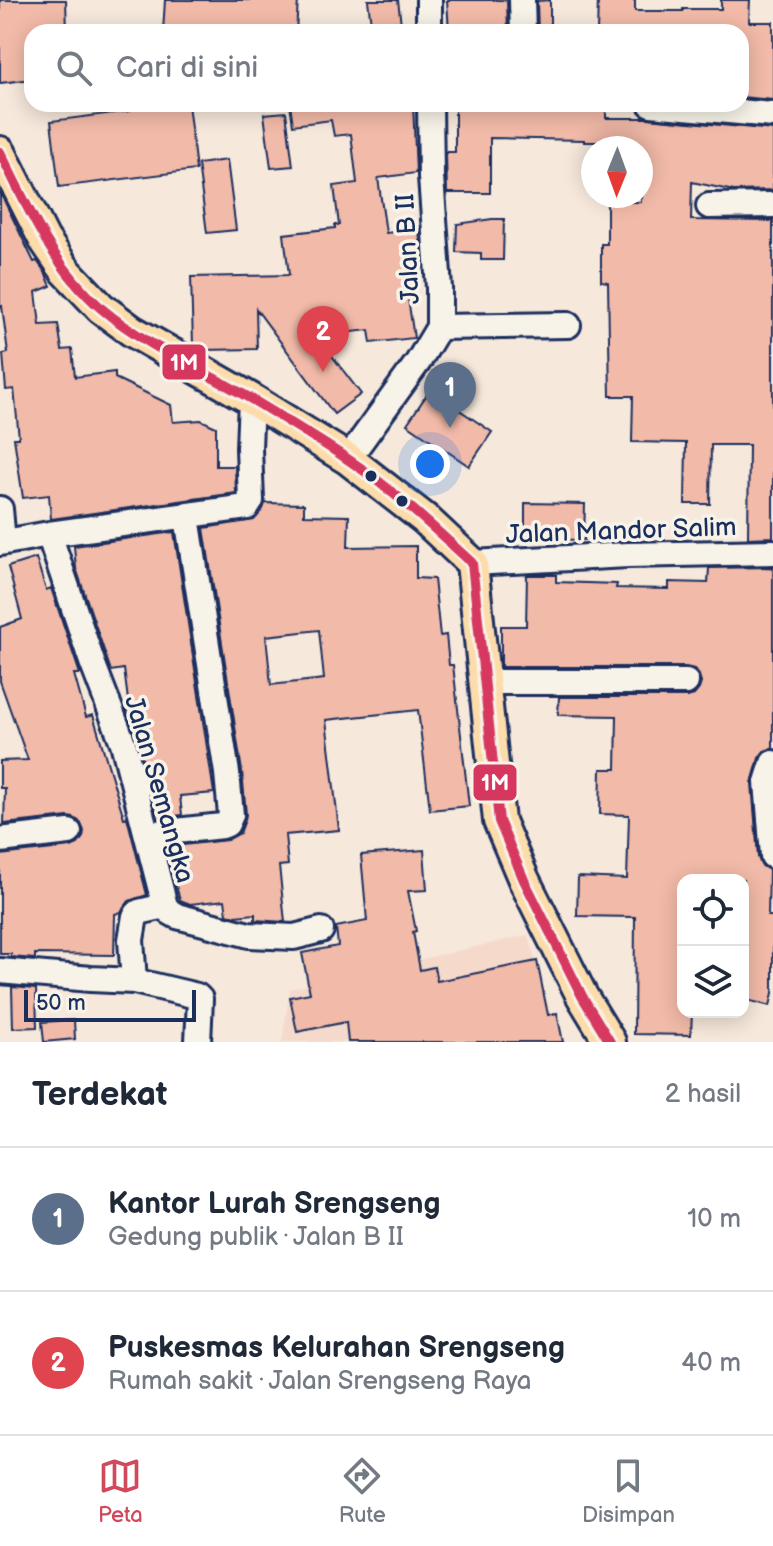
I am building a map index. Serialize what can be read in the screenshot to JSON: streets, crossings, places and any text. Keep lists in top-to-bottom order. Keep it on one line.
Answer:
{"streets":{"street":["Jalan B II","Jalan Mandor Salim","Jalan Semangka"]},"lines":["transit line 1M"],"scale_bar":"50 m","north":"bottom","page":{"search":"Cari di sini","pins":["2","1"],"scale":"50 m","heading":["Terdekat","2 hasil"],"list":[{"mark":"1","name":"Kantor Lurah Srengseng","note":"Gedung publik · Jalan B II","value":"10 m"},{"mark":"2","name":"Puskesmas Kelurahan Srengseng","note":"Rumah sakit · Jalan Srengseng Raya","value":"40 m"}],"nav":["Peta","Rute","Disimpan"]}}
